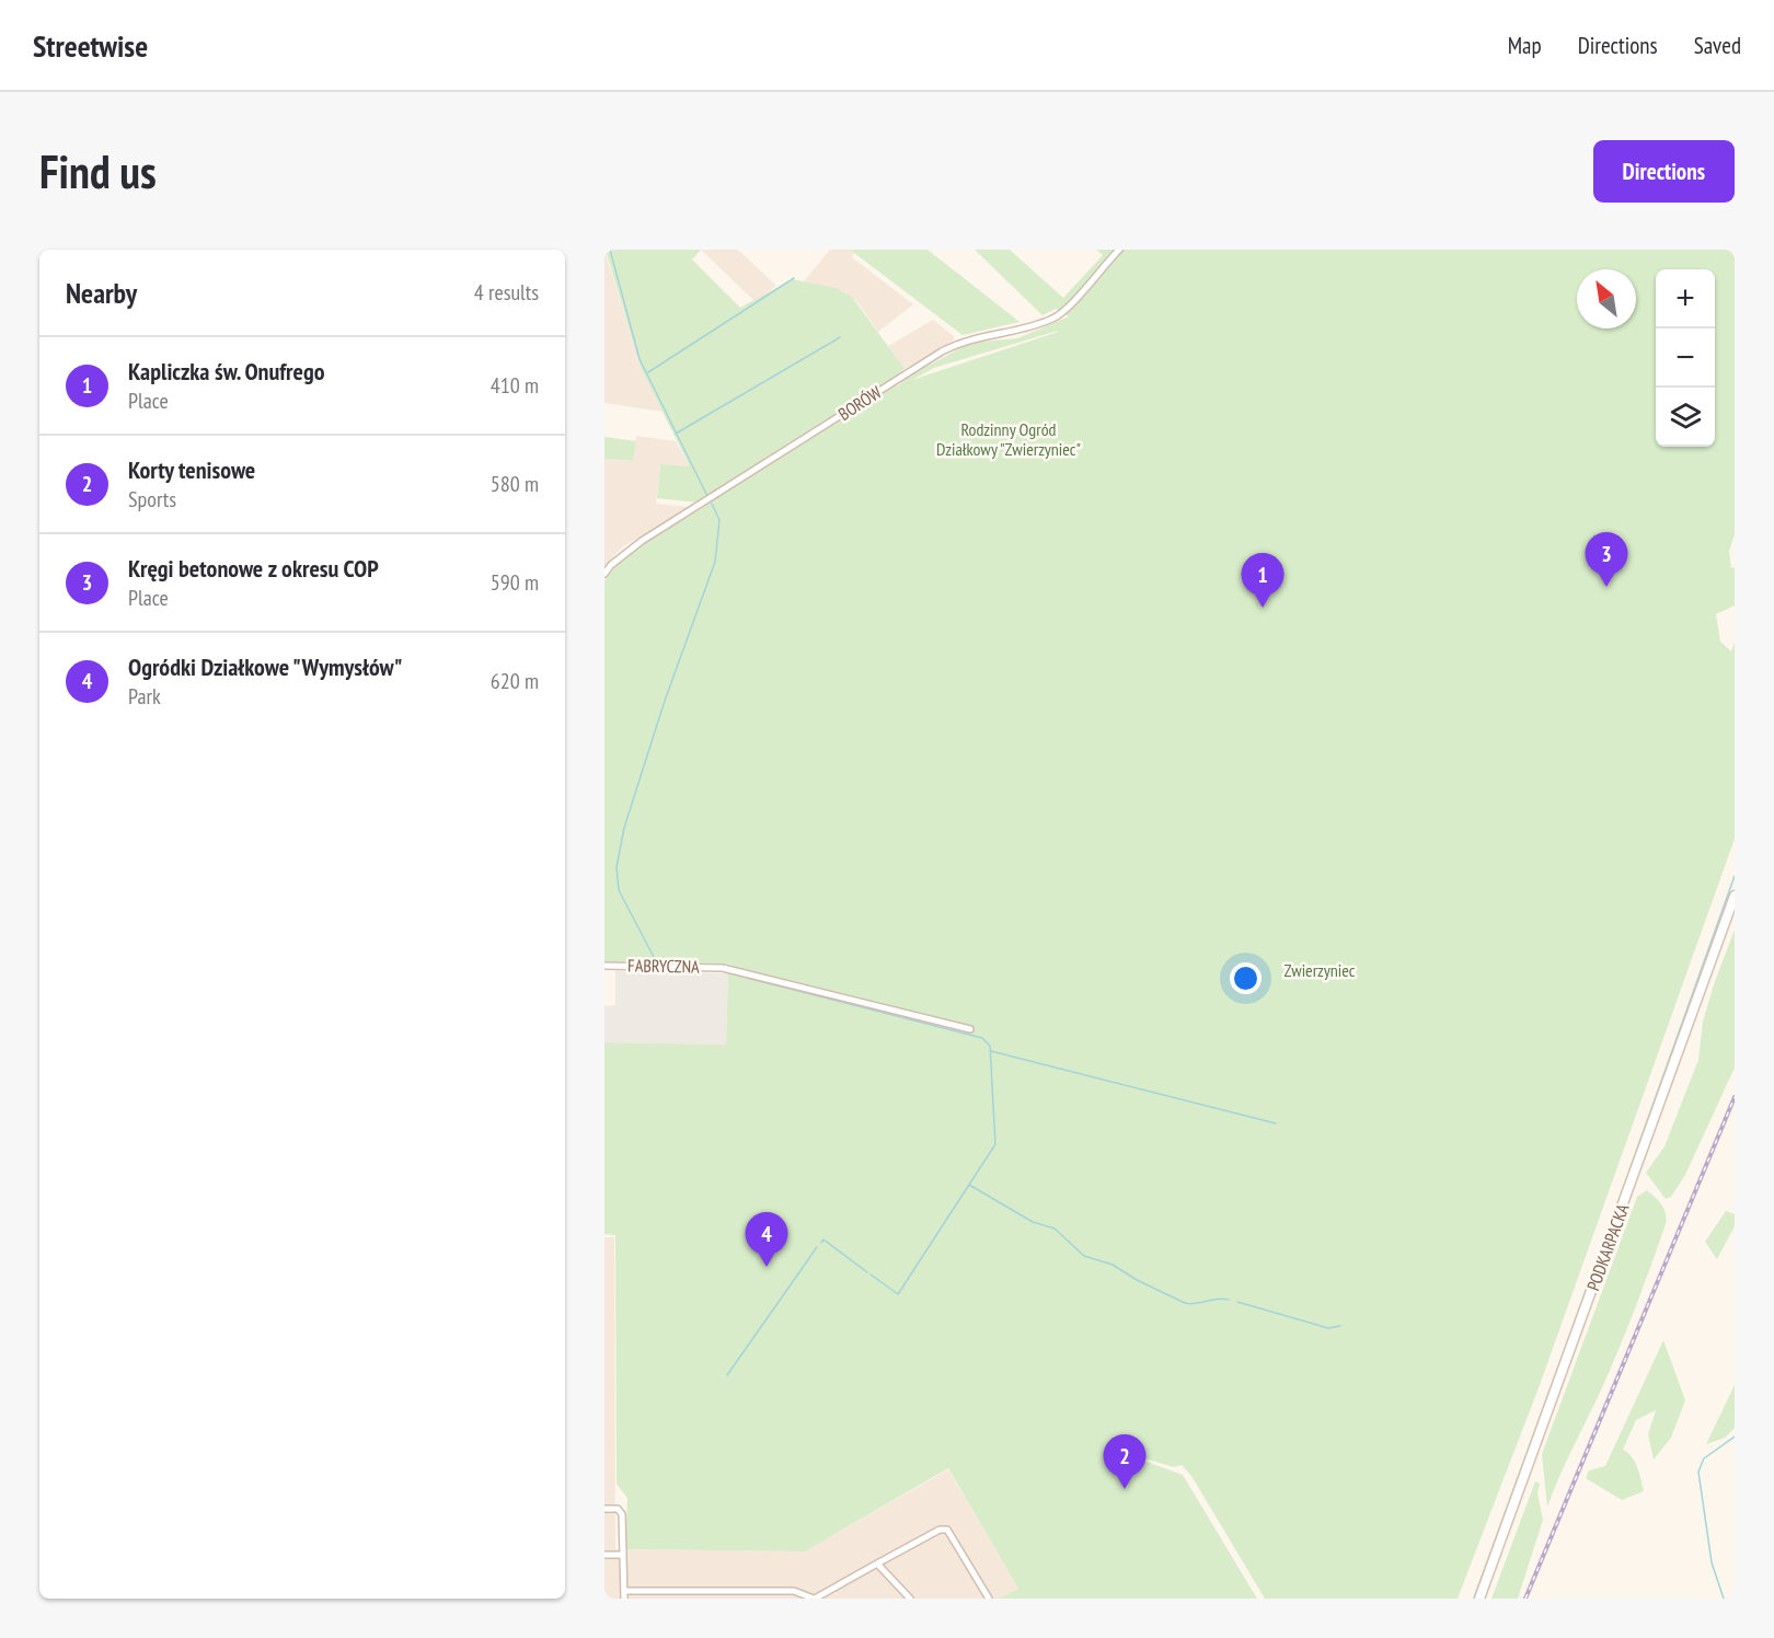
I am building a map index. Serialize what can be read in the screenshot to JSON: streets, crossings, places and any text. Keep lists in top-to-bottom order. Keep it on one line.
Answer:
{"streets":{"main road":["PODKARPACKA"],"street":["BORÓW","FABRYCZNA"]},"parks":["Rodzinny Ogród Działkowy \"Zwierzyniec\"","Zwierzyniec"],"north":"top left","page":{"header":"Streetwise","nav":["Map","Directions","Saved"],"buttons":"Directions","title":"Find us","heading":["Nearby","4 results"],"map_buttons":["+","−"],"list":[{"mark":"1","name":"Kapliczka św. Onufrego","note":"Place","value":"410 m"},{"mark":"2","name":"Korty tenisowe","note":"Sports","value":"580 m"},{"mark":"3","name":"Kręgi betonowe z okresu COP","note":"Place","value":"590 m"},{"mark":"4","name":"Ogródki Działkowe \"Wymysłów\"","note":"Park","value":"620 m"}],"pins":["3","1","4","2"]}}
